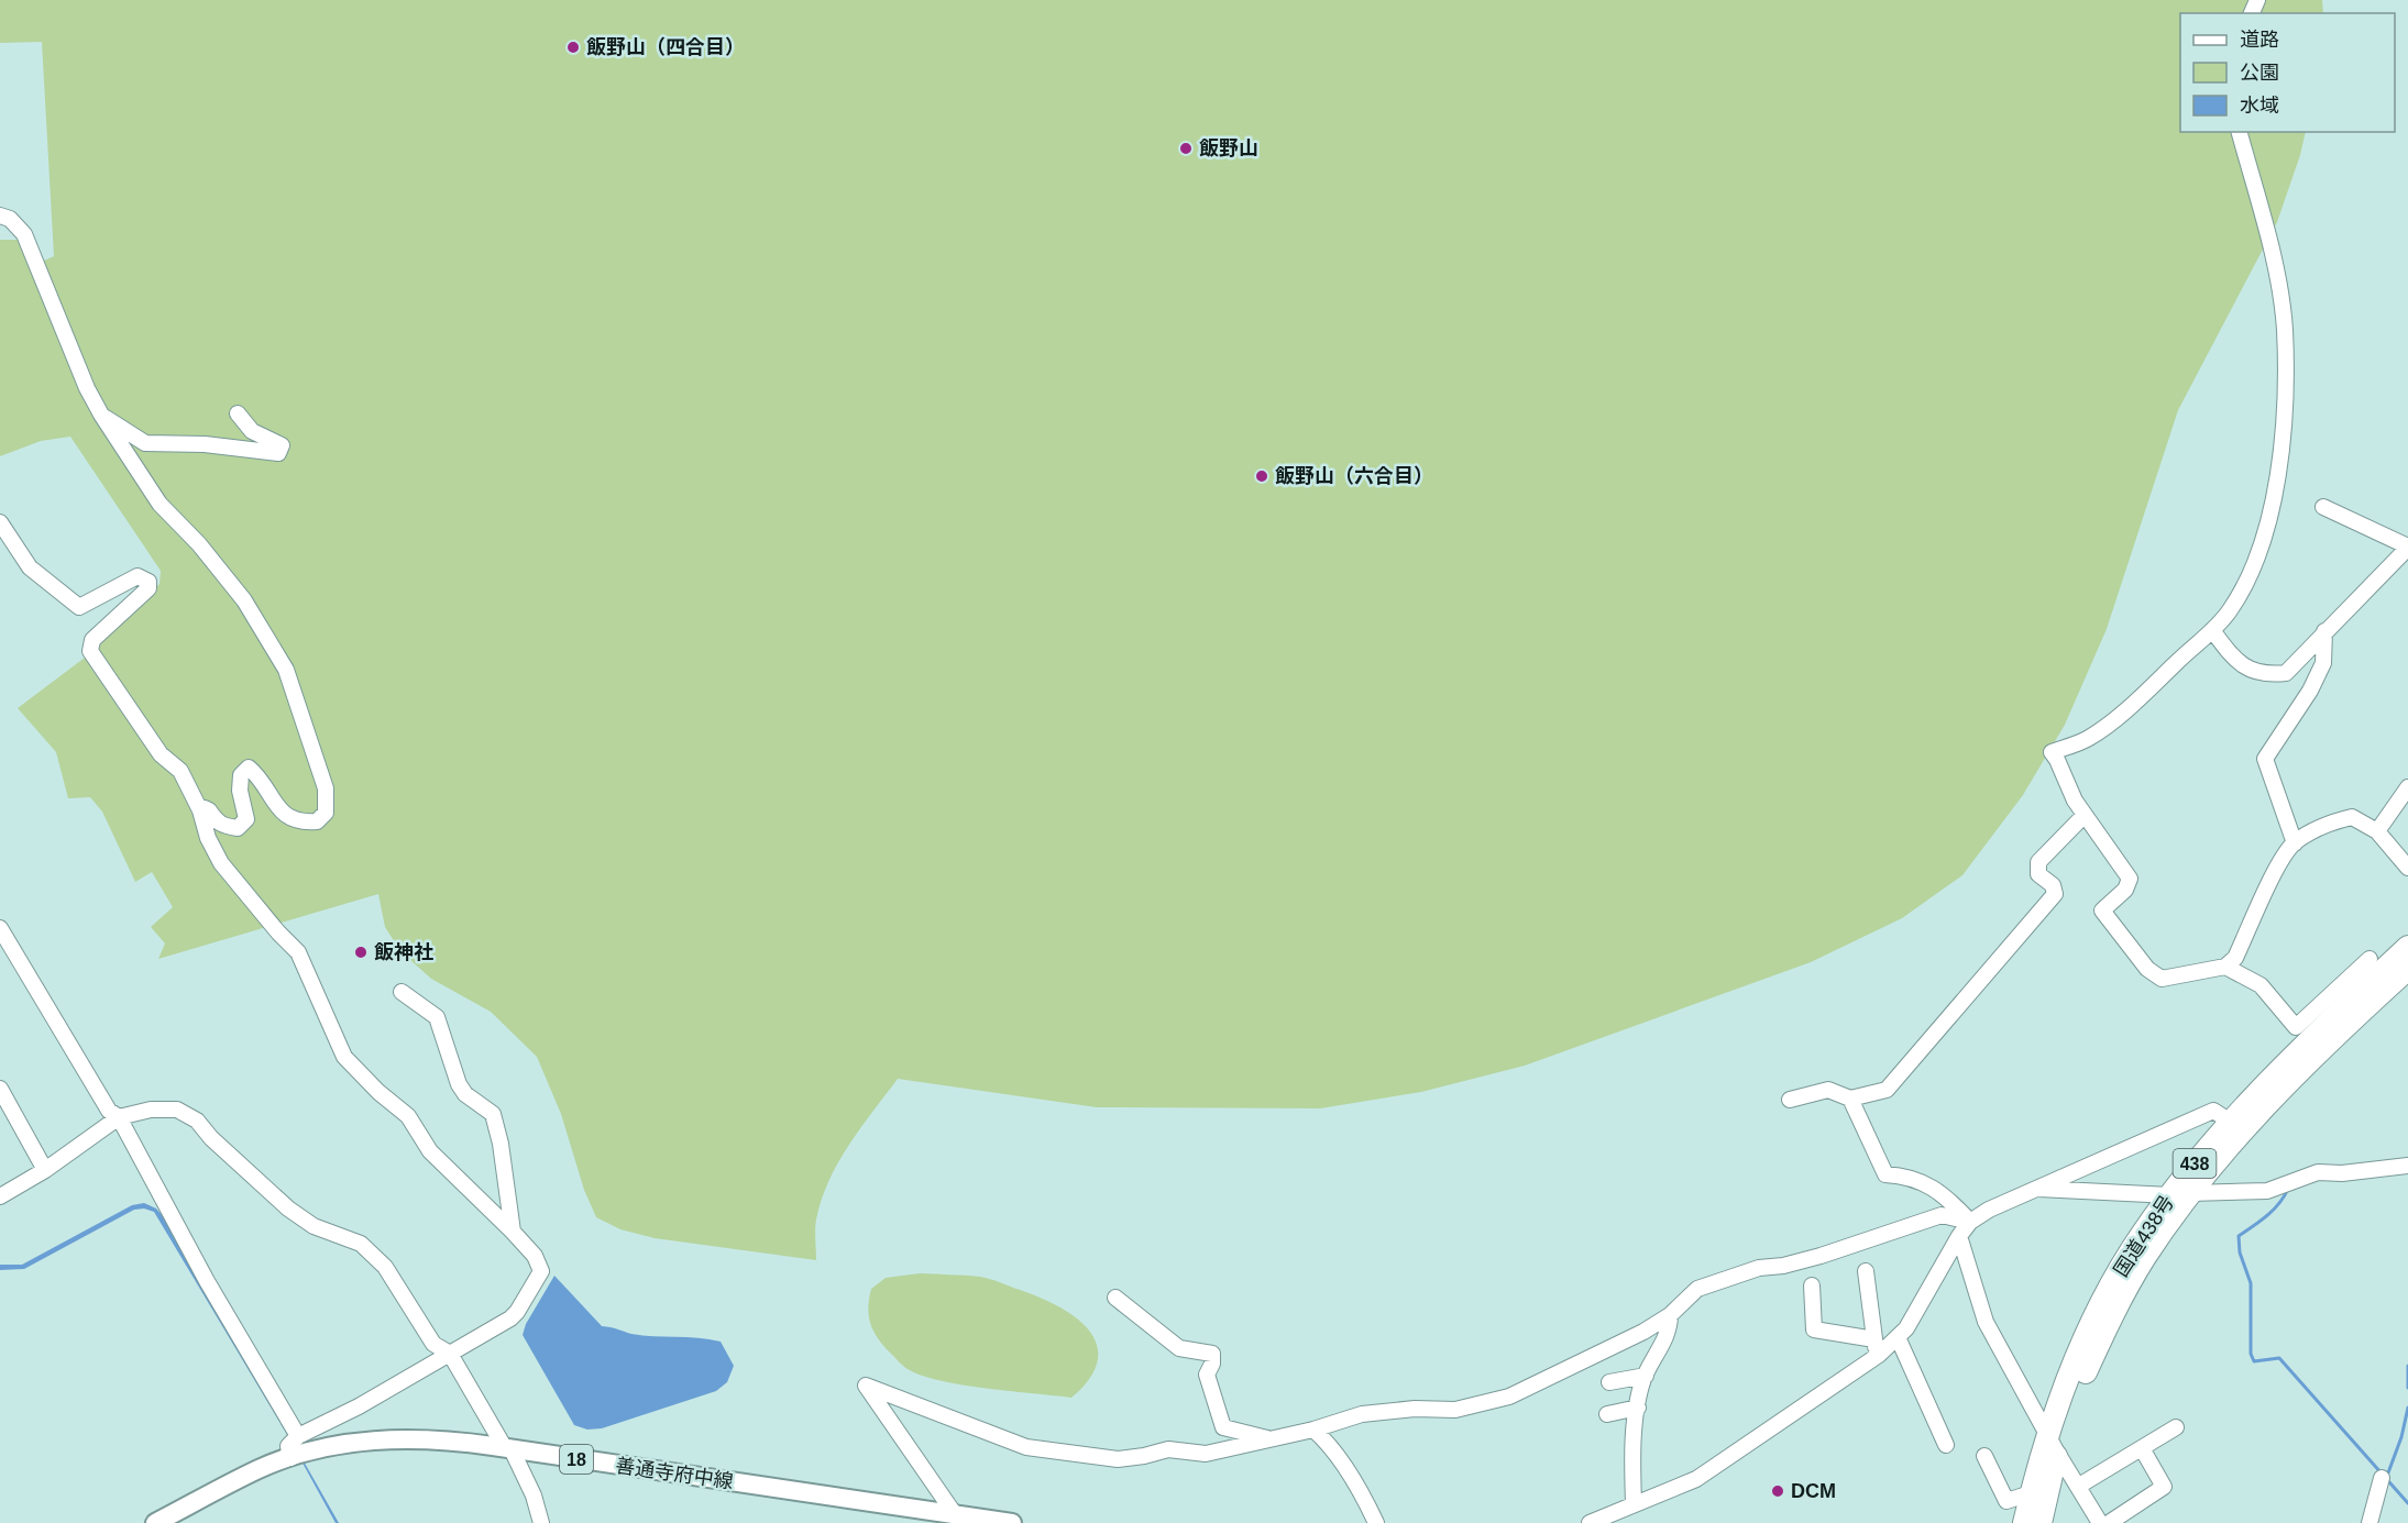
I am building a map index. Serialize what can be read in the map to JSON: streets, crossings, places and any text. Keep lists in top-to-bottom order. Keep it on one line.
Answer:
{"streets":{"highway":["438","国道438号"],"main road":["18","善通寺府中線"]},"places":["飯野山（四合目）","飯野山","飯野山（六合目）","飯神社","DCM"],"legend":["道路","公園","水域"]}
